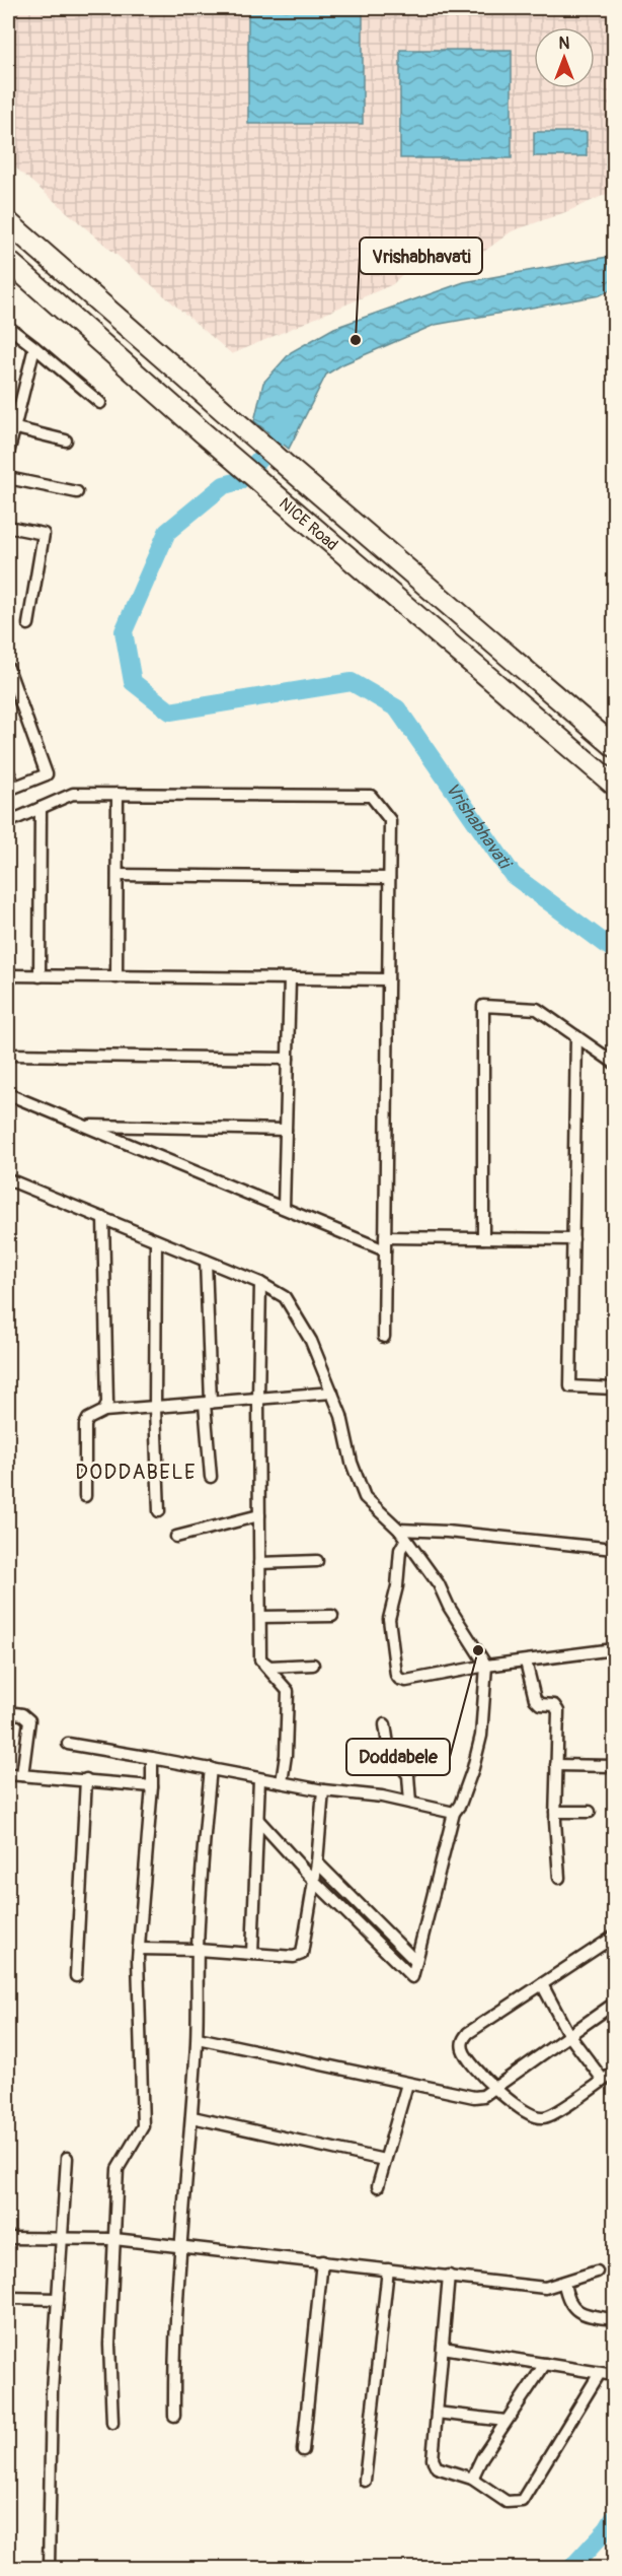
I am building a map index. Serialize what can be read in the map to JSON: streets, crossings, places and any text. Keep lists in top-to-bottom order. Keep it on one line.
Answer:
{"streets":{"highway":["NICE Road"]},"districts":["DODDABELE"],"water":["Vrishabhavati"],"places":["Vrishabhavati","Doddabele"],"north":"top"}
